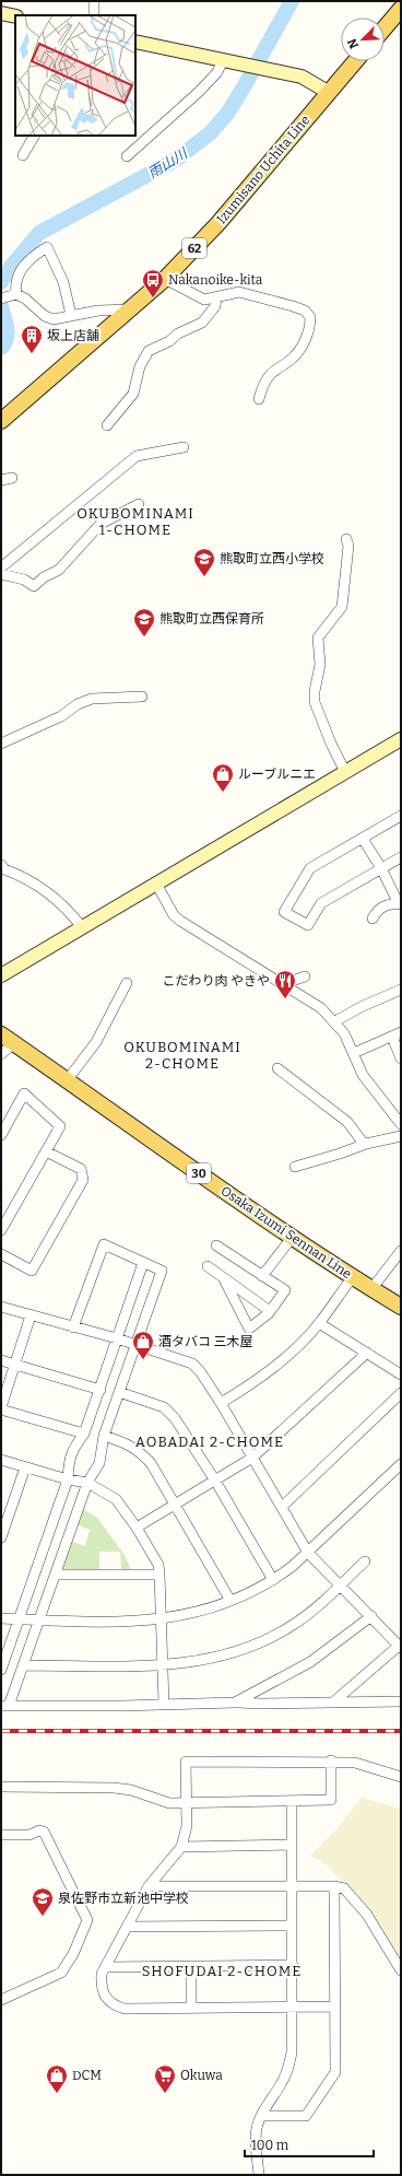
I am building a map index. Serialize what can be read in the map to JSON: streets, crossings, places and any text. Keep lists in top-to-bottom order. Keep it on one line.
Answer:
{"streets":{"main road":["Izumisano Uchita Line","62","30","Osaka Izumi Sennan Line"]},"districts":["OKUBOMINAMI 1-CHOME","OKUBOMINAMI 2-CHOME","AOBADAI 2-CHOME","SHOFUDAI 2-CHOME"],"water":["雨山川"],"places":{"bus stop":["Nakanoike-kita"],"building":["坂上店舗"],"school or university":["熊取町立西小学校","熊取町立西保育所","泉佐野市立新池中学校"],"shop":["ルーブルニエ","酒タバコ 三木屋","DCM"],"restaurant":["こだわり肉 やきや"],"supermarket":["Okuwa"]},"scale_bar":"100 m","north":"bottom left"}
